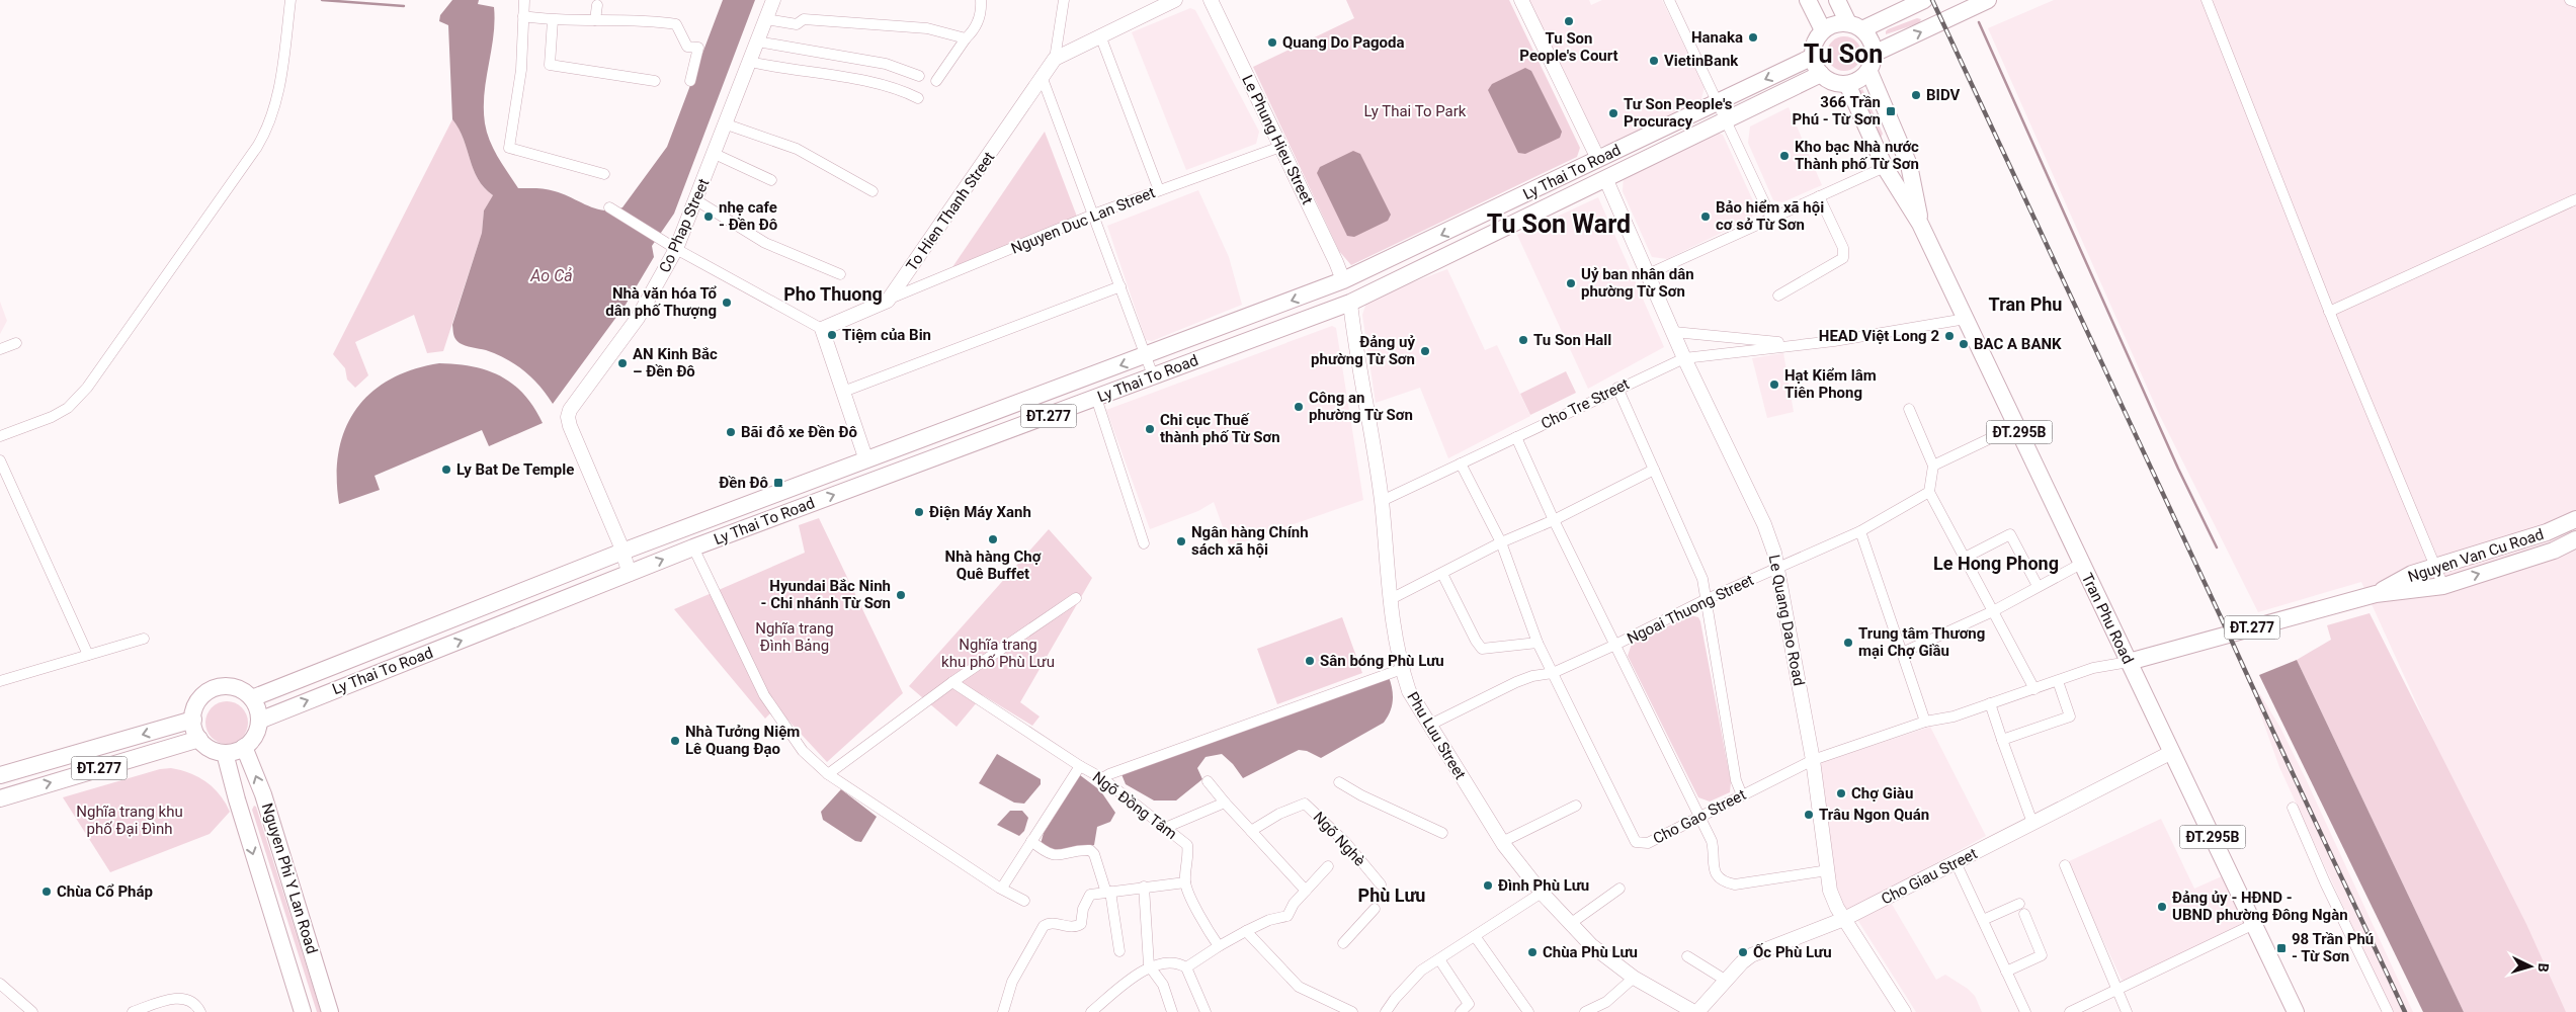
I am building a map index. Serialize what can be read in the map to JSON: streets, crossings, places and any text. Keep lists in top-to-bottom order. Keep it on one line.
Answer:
{"streets":{"main road":["Le Phung Hieu Street","Ly Thai To Road","To Hien Thanh Street","Co Phap Street","ĐT.277","ĐT.295B","Nguyen Van Cu Road","Tran Phu Road","Le Quang Dao Road","Phu Luu Street","Cho Giau Street","Nguyen Phi Y Lan Road"],"street":["Nguyen Duc Lan Street","Cho Tre Street","Ngoai Thuong Street","Ngõ Đồng Tâm","Cho Gao Street","Ngõ Nghè"]},"crossings":[["Le Phung Hieu Street","Ly Thai To Road"],["Le Phung Hieu Street","Nguyen Duc Lan Street"],["Ly Thai To Road","Co Phap Street"],["Ly Thai To Road","ĐT.277"],["Ly Thai To Road","Tran Phu Road"],["Ly Thai To Road","Le Quang Dao Road"],["Ly Thai To Road","Phu Luu Street"],["Ly Thai To Road","Nguyen Phi Y Lan Road"],["To Hien Thanh Street","Nguyen Duc Lan Street"],["Cho Tre Street","Tran Phu Road"],["Cho Tre Street","Le Quang Dao Road"],["Cho Tre Street","Phu Luu Street"],["Cho Tre Street","Cho Gao Street"],["ĐT.277","Nguyen Phi Y Lan Road"],["Nguyen Van Cu Road","Tran Phu Road"],["Nguyen Van Cu Road","Cho Gao Street"],["Ngoai Thuong Street","Le Quang Dao Road"],["Ngoai Thuong Street","Phu Luu Street"],["Ngoai Thuong Street","Cho Gao Street"],["Tran Phu Road","Cho Gao Street"],["Tran Phu Road","Cho Giau Street"],["Le Quang Dao Road","Cho Gao Street"],["Le Quang Dao Road","Cho Giau Street"],["Phu Luu Street","Cho Giau Street"]],"districts":["Tu Son","Tu Son Ward","Pho Thuong","Tran Phu","Le Hong Phong","Phù Lưu"],"water":["Ao Cả"],"parks":["Ly Thai To Park","Nghĩa trang Đình Bảng","Nghĩa trang khu phố Phù Lưu","Nghĩa trang khu phố Đại Đình"],"places":{"other":["Tu Son People's Court","Hanaka","Quang Do Pagoda","VietinBank","BIDV","Tư Son People's Procuracy","Kho bạc Nhà nước Thành phố Từ Sơn","nhẹ cafe - Đền Đô","Bảo hiểm xã hội cơ sở Từ Sơn","Uỷ ban nhân dân phường Từ Sơn","Nhà văn hóa Tổ dân phố Thượng","Tiệm của Bin","HEAD Việt Long 2","Tu Son Hall","BAC A BANK","Đảng uỷ phường Từ Sơn","AN Kinh Bắc – Đền Đô","Hạt Kiểm lâm Tiên Phong","Công an phường Từ Sơn","Chi cục Thuế thành phố Từ Sơn","Bãi đỗ xe Đền Đô","Ly Bat De Temple","Điện Máy Xanh","Nhà hàng Chợ Quê Buffet","Ngân hàng Chính sách xã hội","Hyundai Bắc Ninh - Chi nhánh Từ Sơn","Trung tâm Thương mại Chợ Giầu","Sân bóng Phù Lưu","Nhà Tưởng Niệm Lê Quang Đạo","Chợ Giàu","Trâu Ngon Quán","Đình Phù Lưu","Chùa Cổ Pháp","Đảng ủy - HĐND - UBND phường Đông Ngàn","Chùa Phù Lưu","Ốc Phù Lưu"],"transit":["366 Trần Phú - Từ Sơn","Đền Đô","98 Trần Phú - Từ Sơn"]},"north":"right"}
